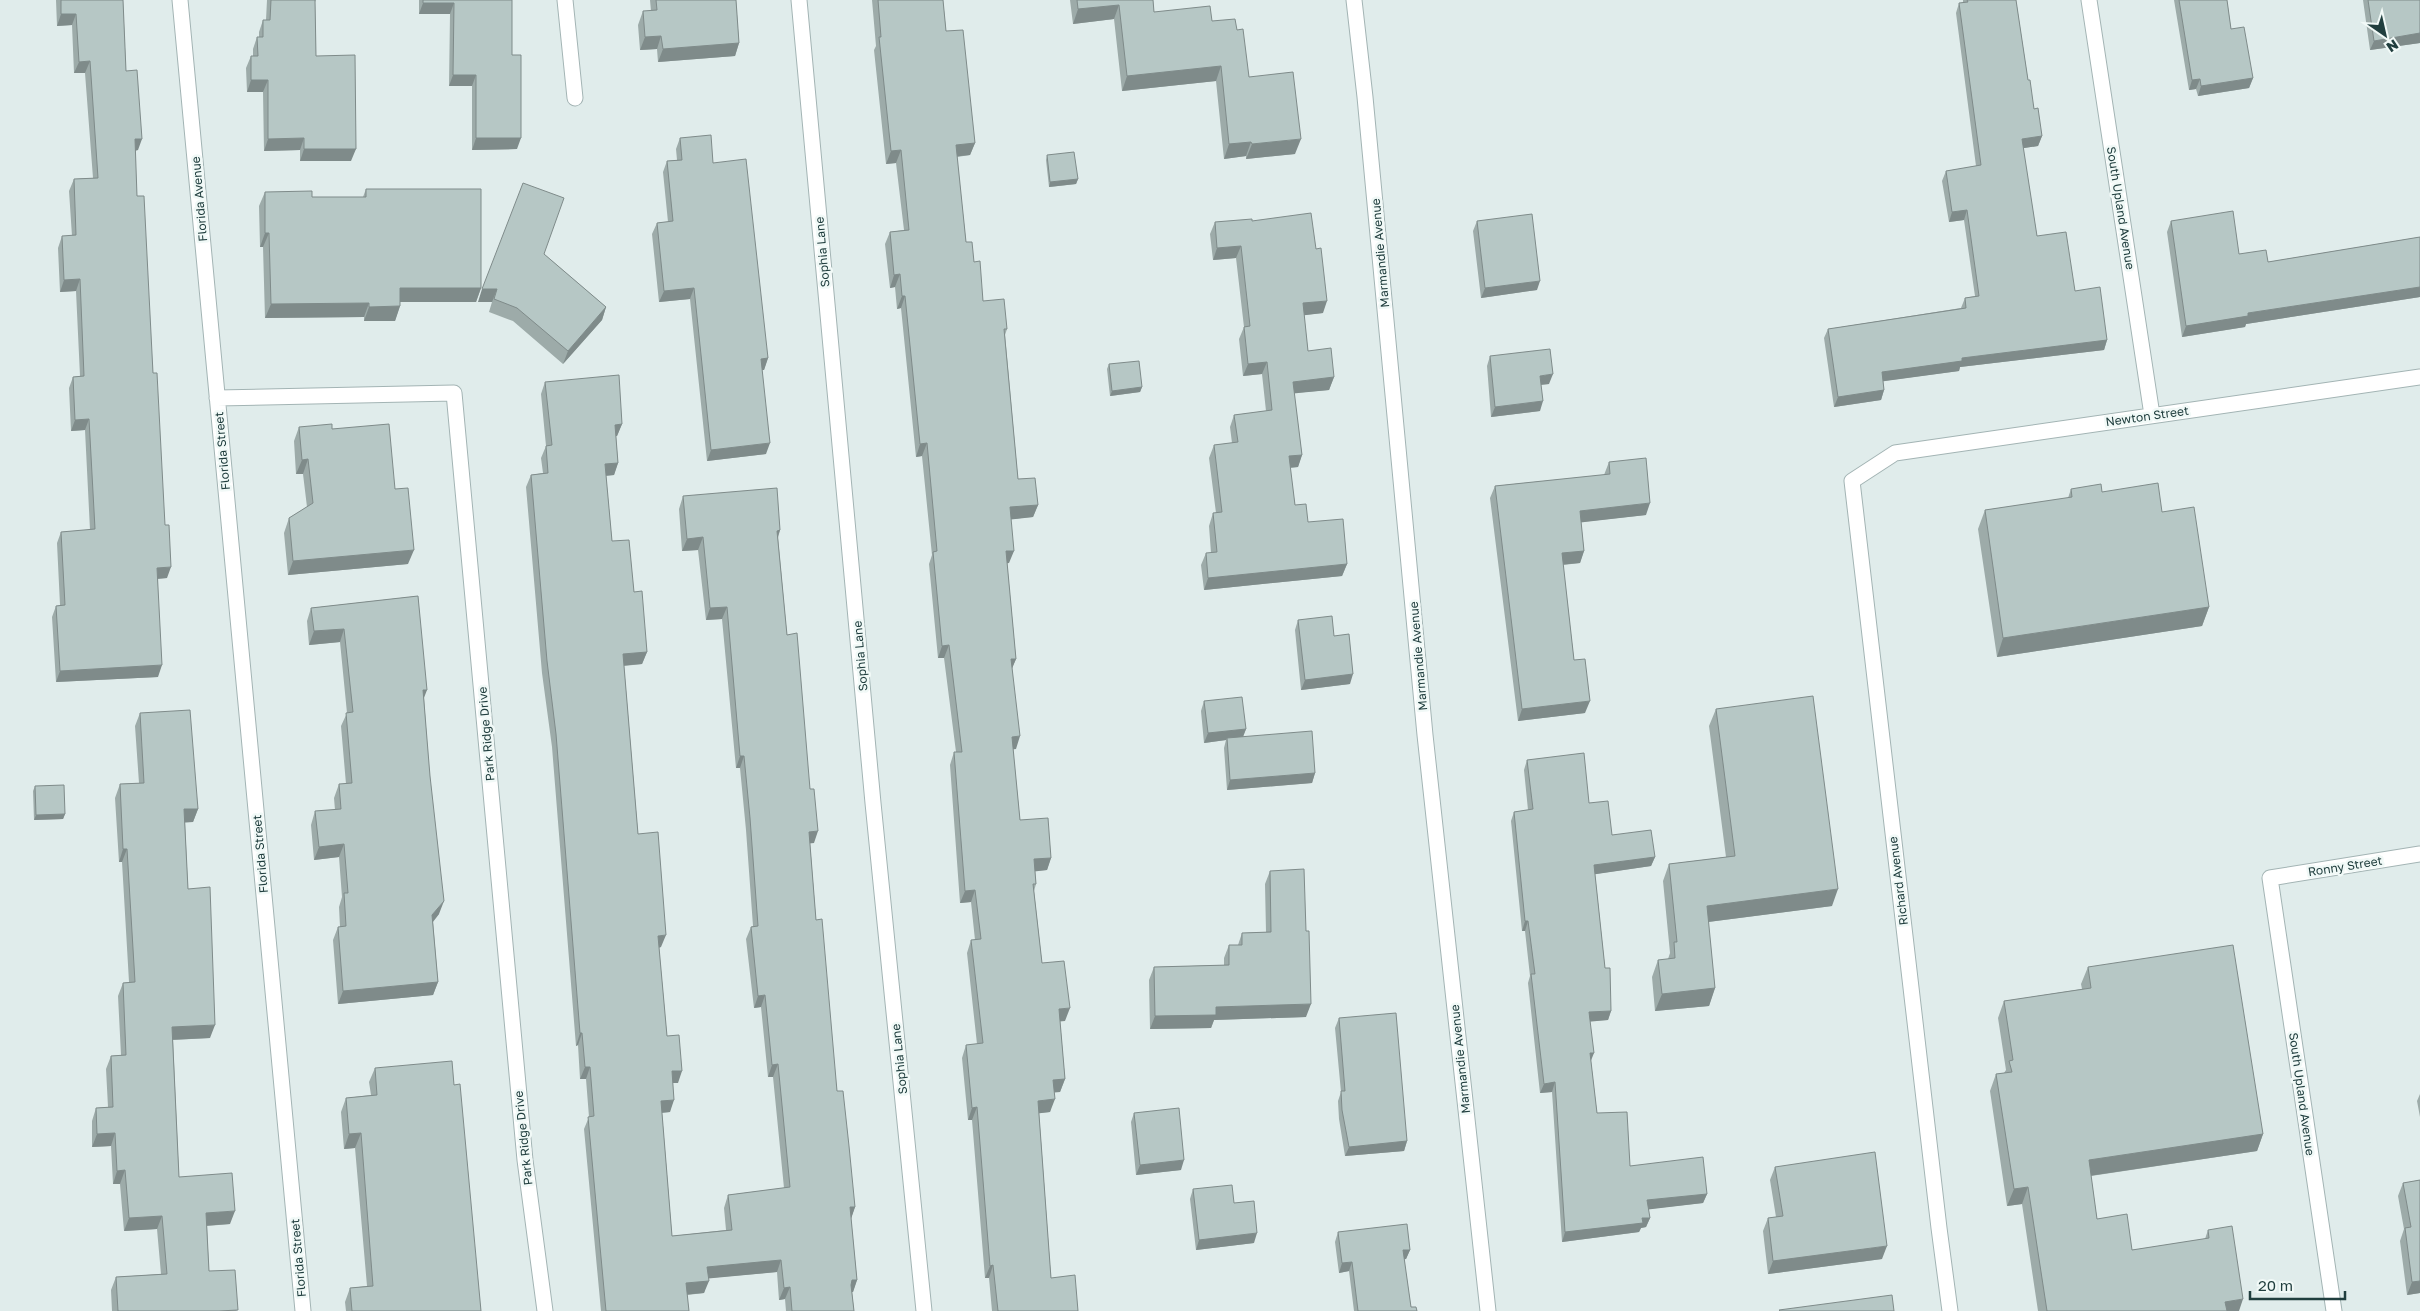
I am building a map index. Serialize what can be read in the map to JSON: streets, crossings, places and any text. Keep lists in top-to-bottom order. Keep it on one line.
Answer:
{"streets":{"street":["Florida Avenue","South Upland Avenue","Sophia Lane","Marmandie Avenue","Newton Street","Florida Street","Park Ridge Drive","Ronny Street","Richard Avenue"]},"crossings":[["Florida Avenue","Florida Street"],["Florida Avenue","Park Ridge Drive"],["South Upland Avenue","Newton Street"],["South Upland Avenue","Ronny Street"],["Newton Street","Richard Avenue"],["Florida Street","Park Ridge Drive"]],"scale_bar":"20 m","north":"bottom right"}
